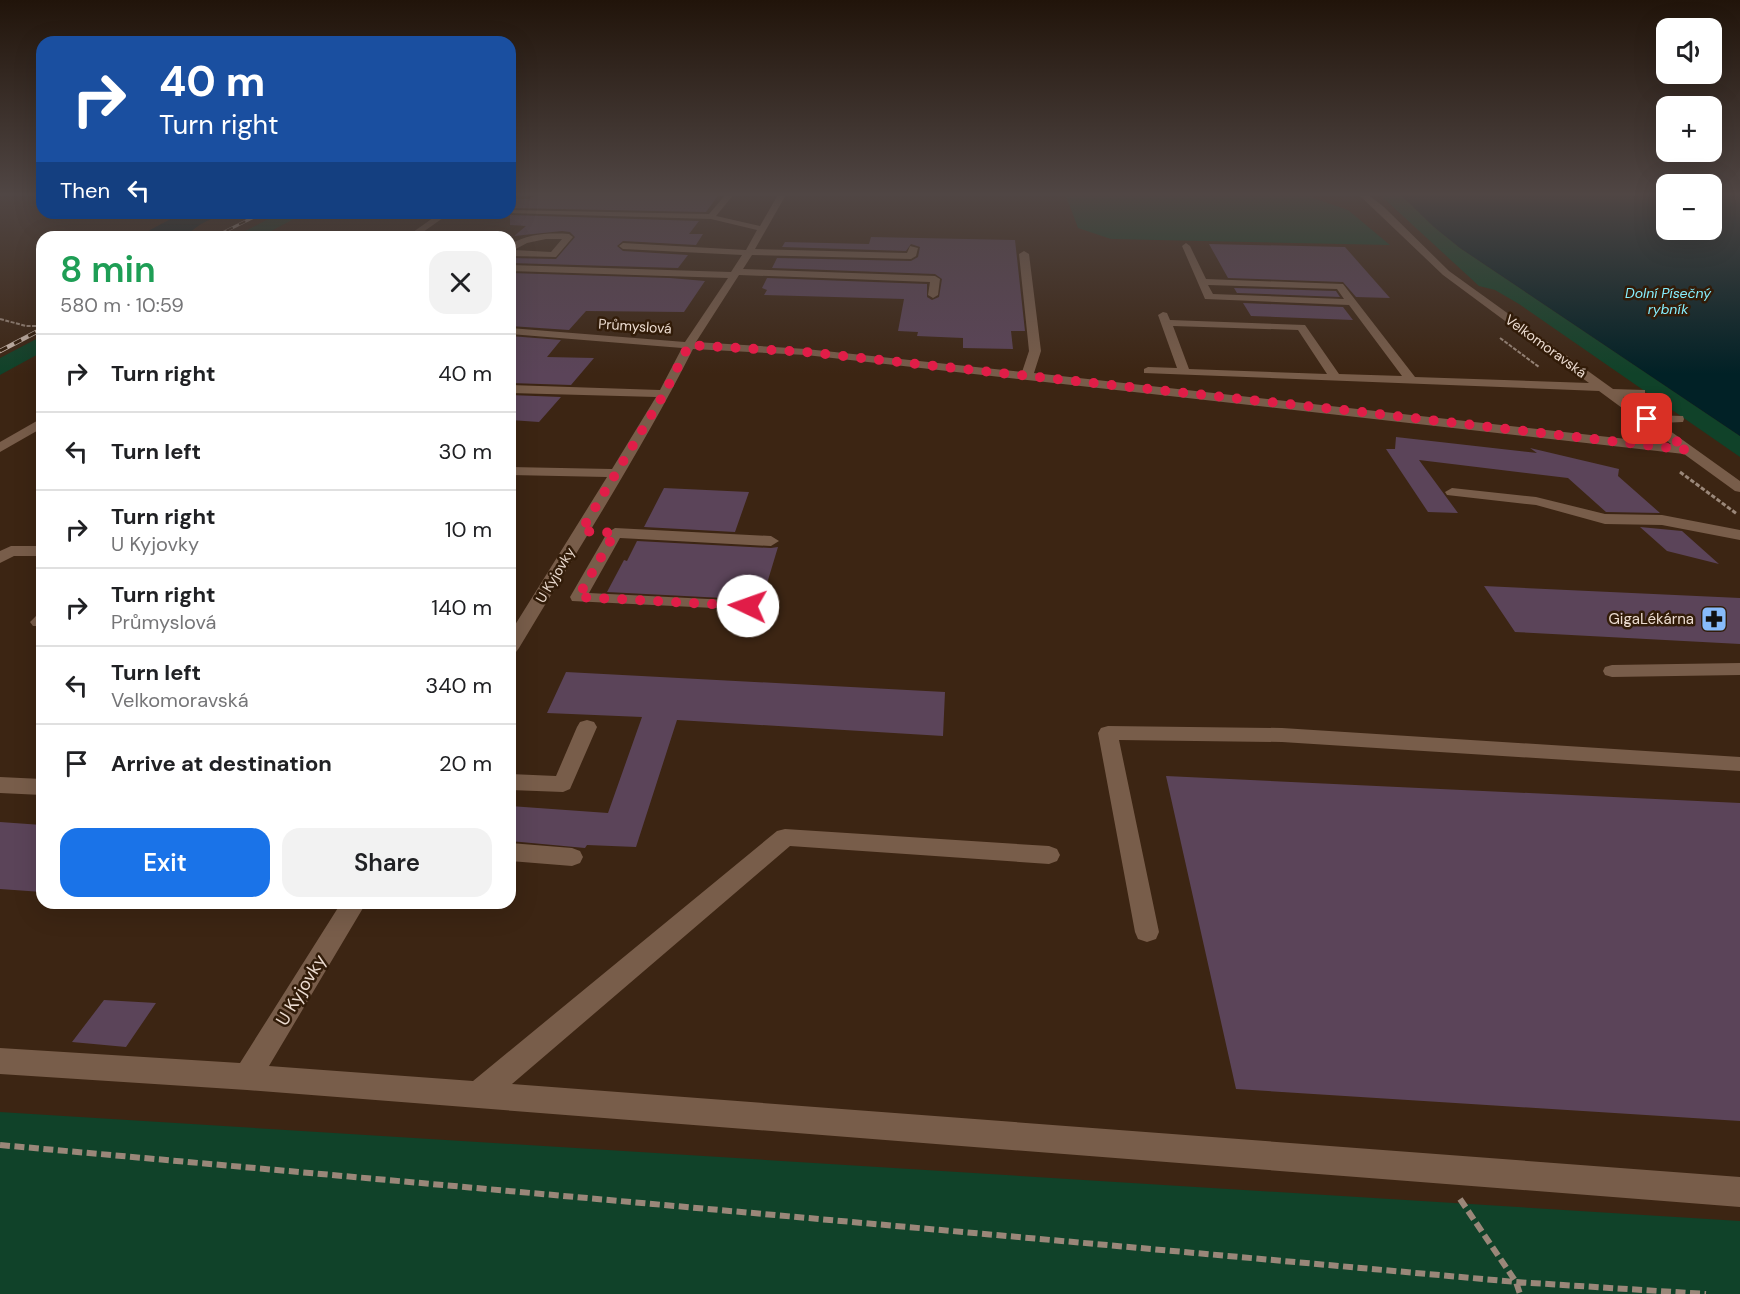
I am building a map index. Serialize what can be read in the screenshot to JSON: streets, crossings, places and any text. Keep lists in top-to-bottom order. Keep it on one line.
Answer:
{"streets":{"street":["Průmyslová","Velkomoravská","U Kyjovky"]},"crossings":[["Průmyslová","Velkomoravská"],["Průmyslová","U Kyjovky"]],"water":["Dolní Písečný rybník"],"places":{"pharmacy":["GigaLékárna"]},"page":{"map_buttons":["+","−"],"turn":["40 m","Turn right"],"then":"Then","heading":["8 min","580 m · 10:59"],"list":[{"name":"Turn right","value":"40 m"},{"name":"Turn left","value":"30 m"},{"name":"Turn right","note":"U Kyjovky","value":"10 m"},{"name":"Turn right","note":"Průmyslová","value":"140 m"},{"name":"Turn left","note":"Velkomoravská","value":"340 m"},{"name":"Arrive at destination","value":"20 m"}],"buttons":["Exit","Share"]}}
